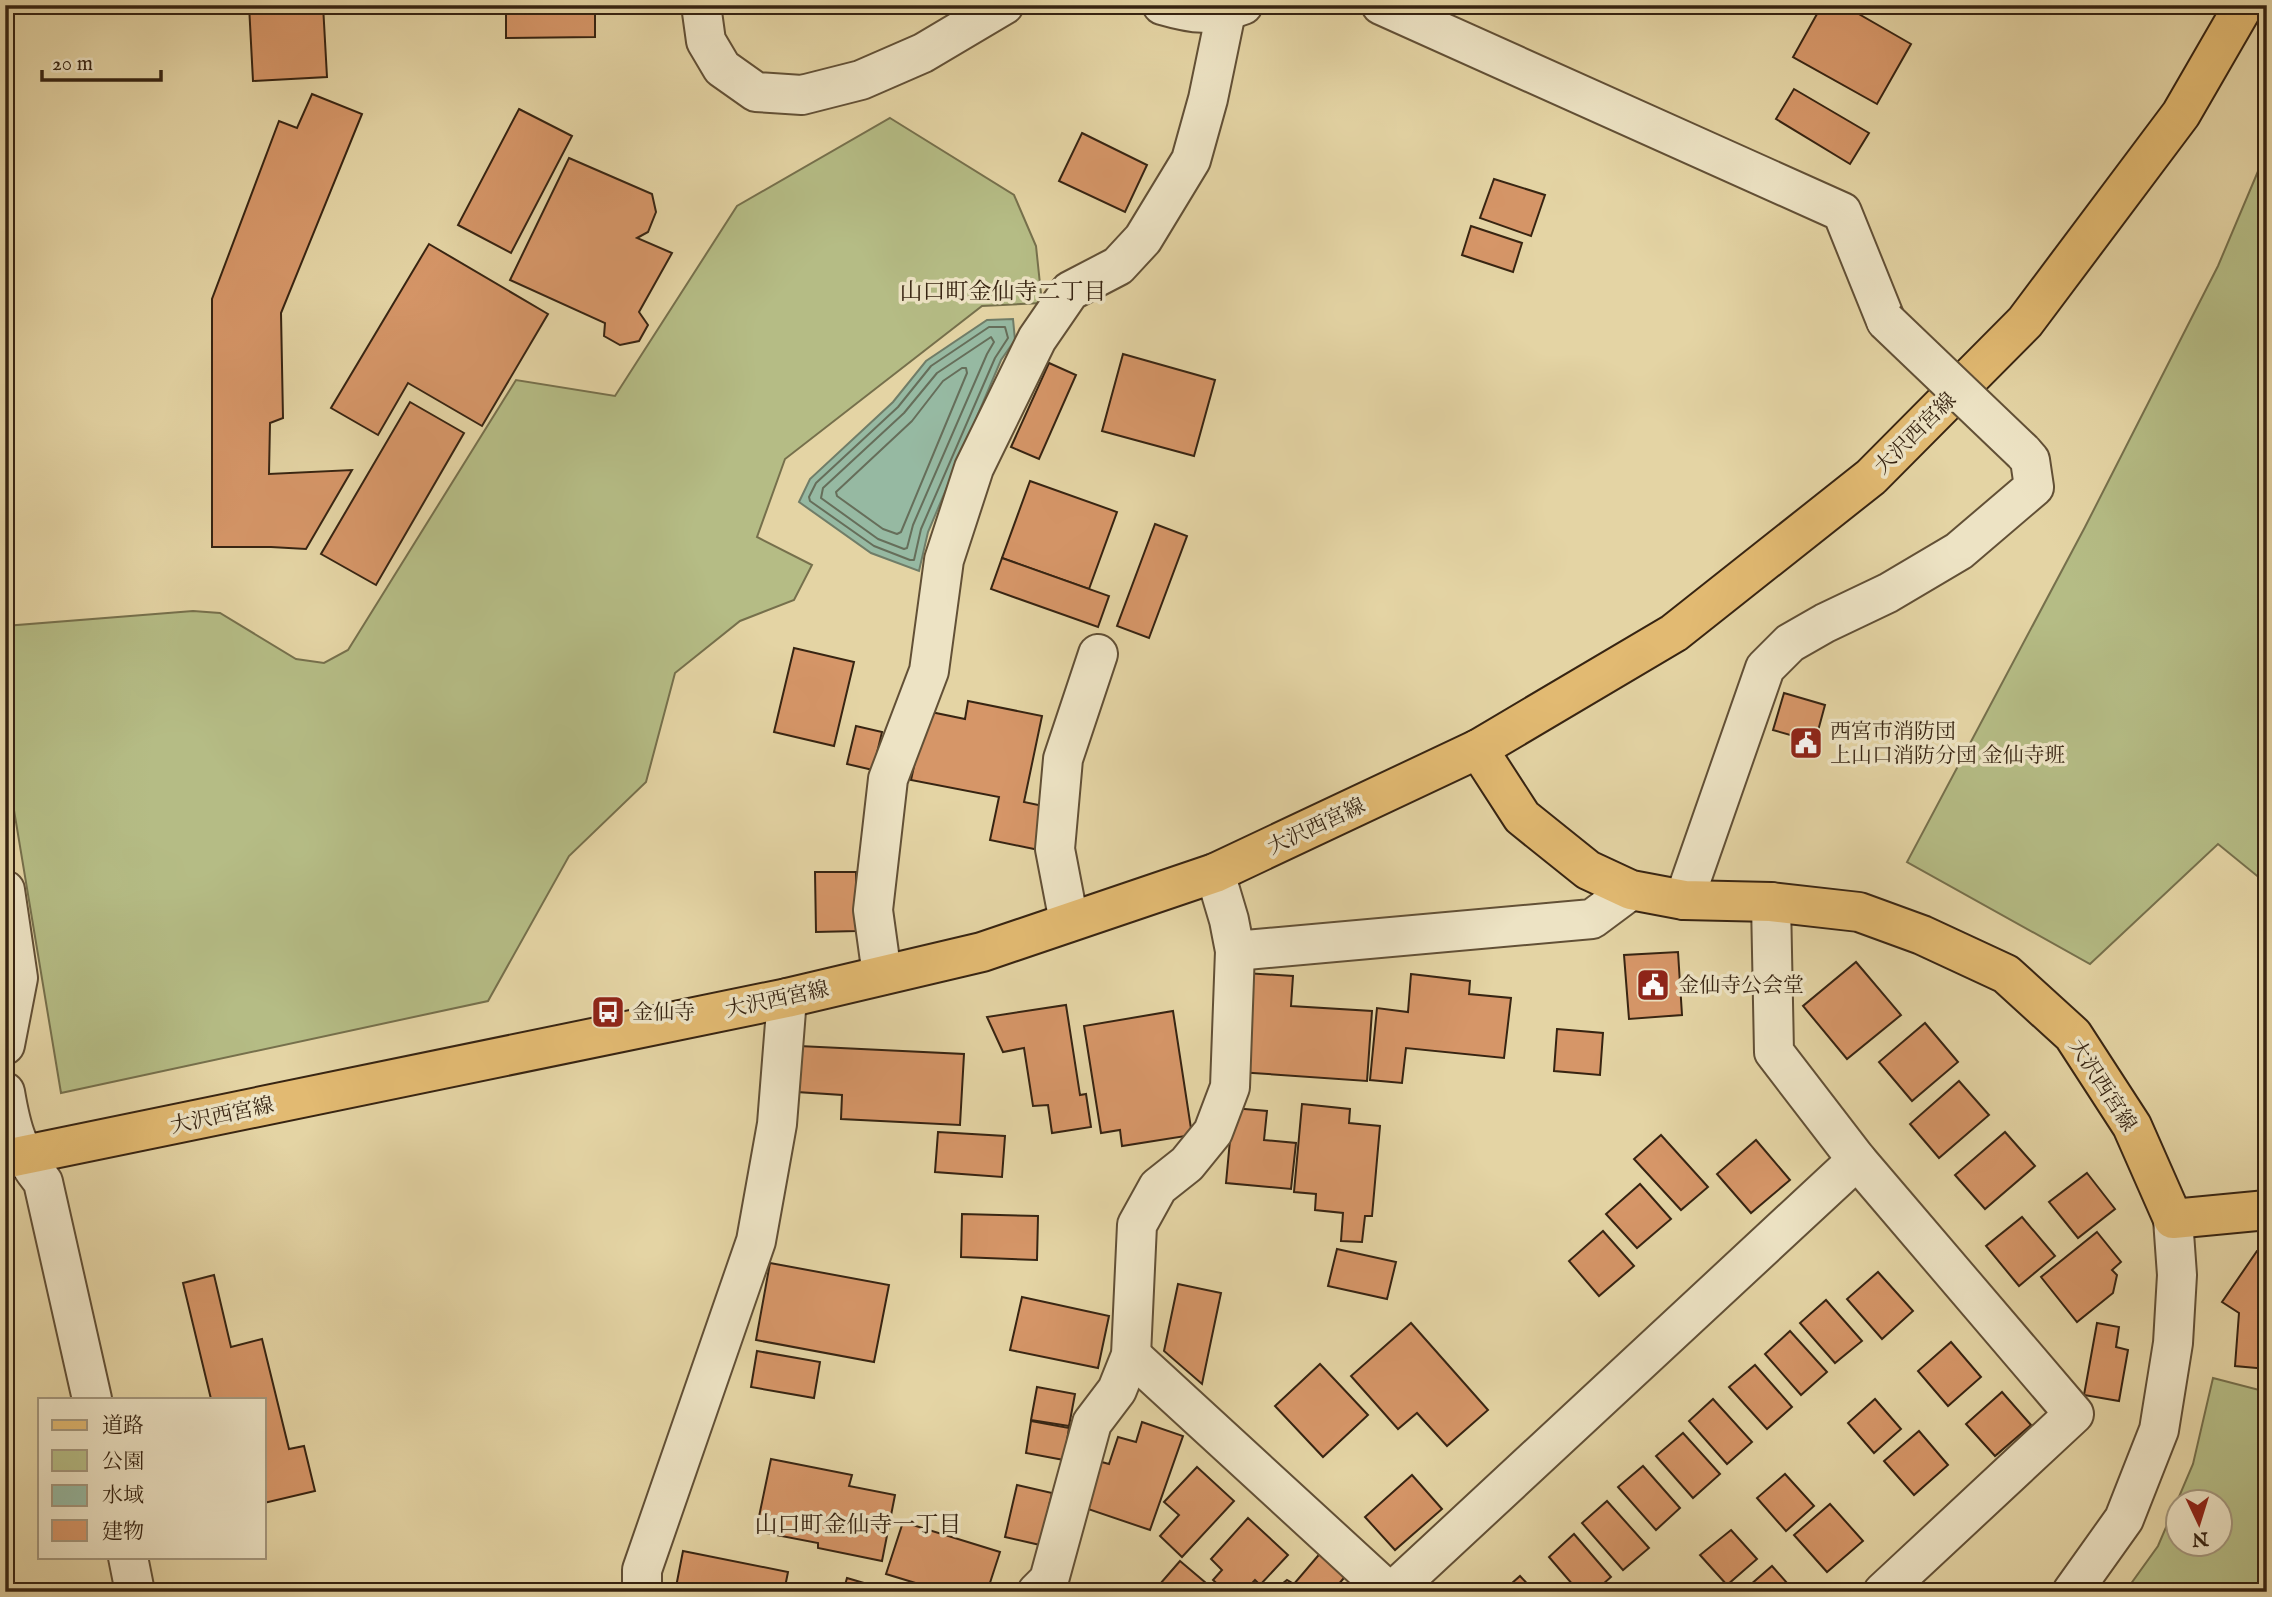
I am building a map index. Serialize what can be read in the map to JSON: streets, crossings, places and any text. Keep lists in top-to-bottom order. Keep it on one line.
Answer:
{"streets":{"main road":["大沢西宮線"]},"districts":["山口町金仙寺二丁目","山口町金仙寺一丁目"],"places":{"public building":["西宮市消防団 上山口消防分団 金仙寺班","金仙寺公会堂"],"bus stop":["金仙寺"]},"legend":["道路","公園","水域","建物"],"scale_bar":"20 m","north":"bottom"}
